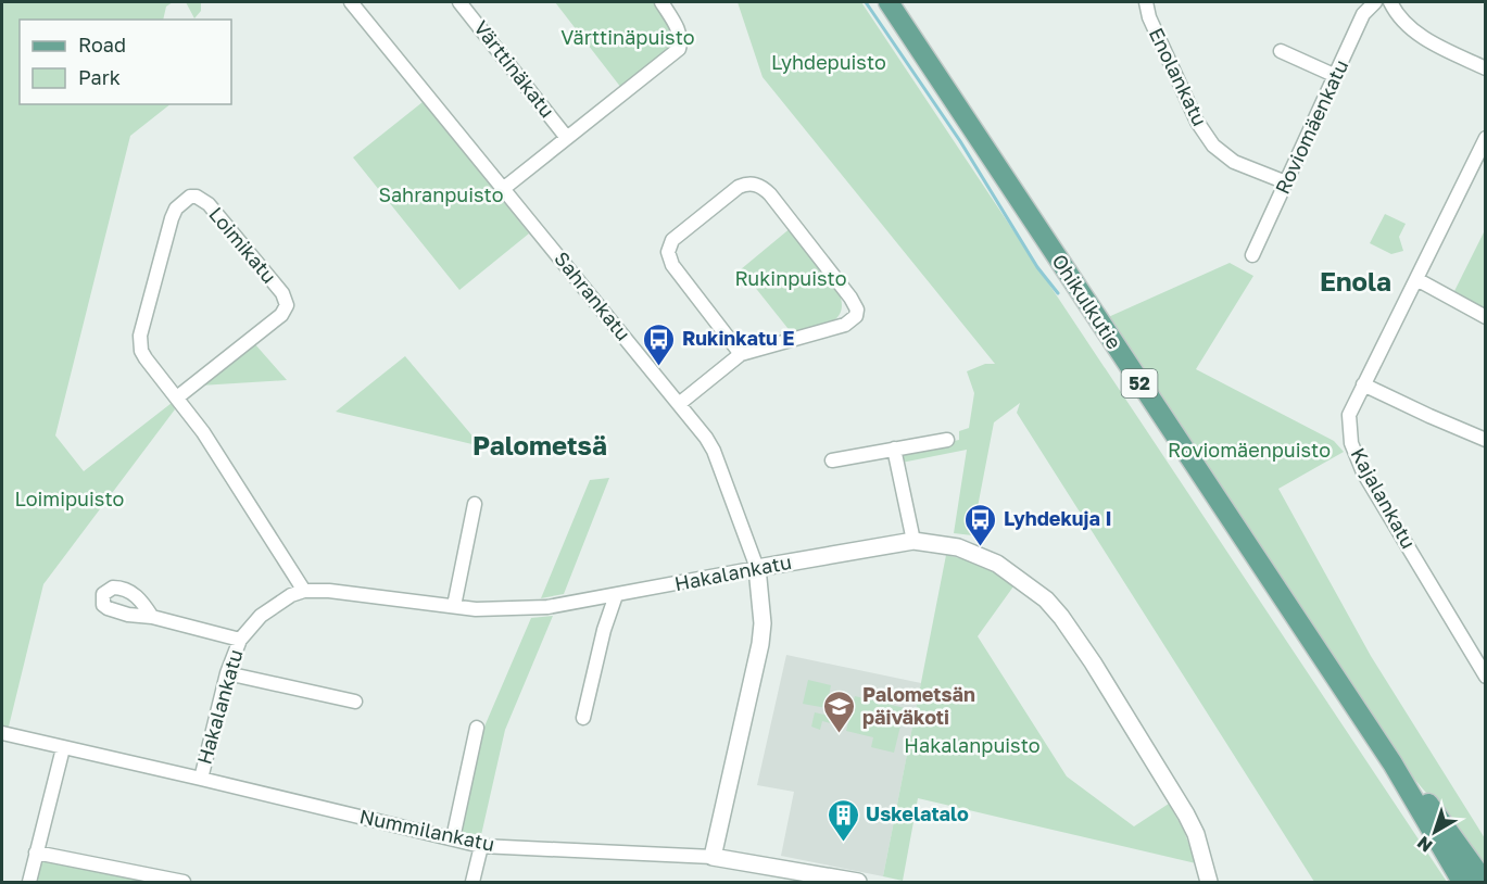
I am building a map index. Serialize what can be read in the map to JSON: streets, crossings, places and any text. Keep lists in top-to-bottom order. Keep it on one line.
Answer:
{"streets":{"main road":["Ohikulkutie","52"],"street":["Värttinäkatu","Enolankatu","Roviomäenkatu","Loimikatu","Sahrankatu","Kajalankatu","Hakalankatu","Nummilankatu"]},"crossings":[["Värttinäkatu","Sahrankatu"],["Enolankatu","Roviomäenkatu"],["Loimikatu","Hakalankatu"],["Sahrankatu","Hakalankatu"],["Sahrankatu","Nummilankatu"],["Hakalankatu","Nummilankatu"]],"districts":["Enola","Palometsä"],"parks":["Värttinäpuisto","Lyhdepuisto","Sahranpuisto","Rukinpuisto","Roviomäenpuisto","Loimipuisto","Hakalanpuisto"],"places":{"bus stop":["Rukinkatu E","Lyhdekuja I"],"school or university":["Palometsän päiväkoti"],"building":["Uskelatalo"]},"legend":["Road","Park"],"north":"bottom left"}
